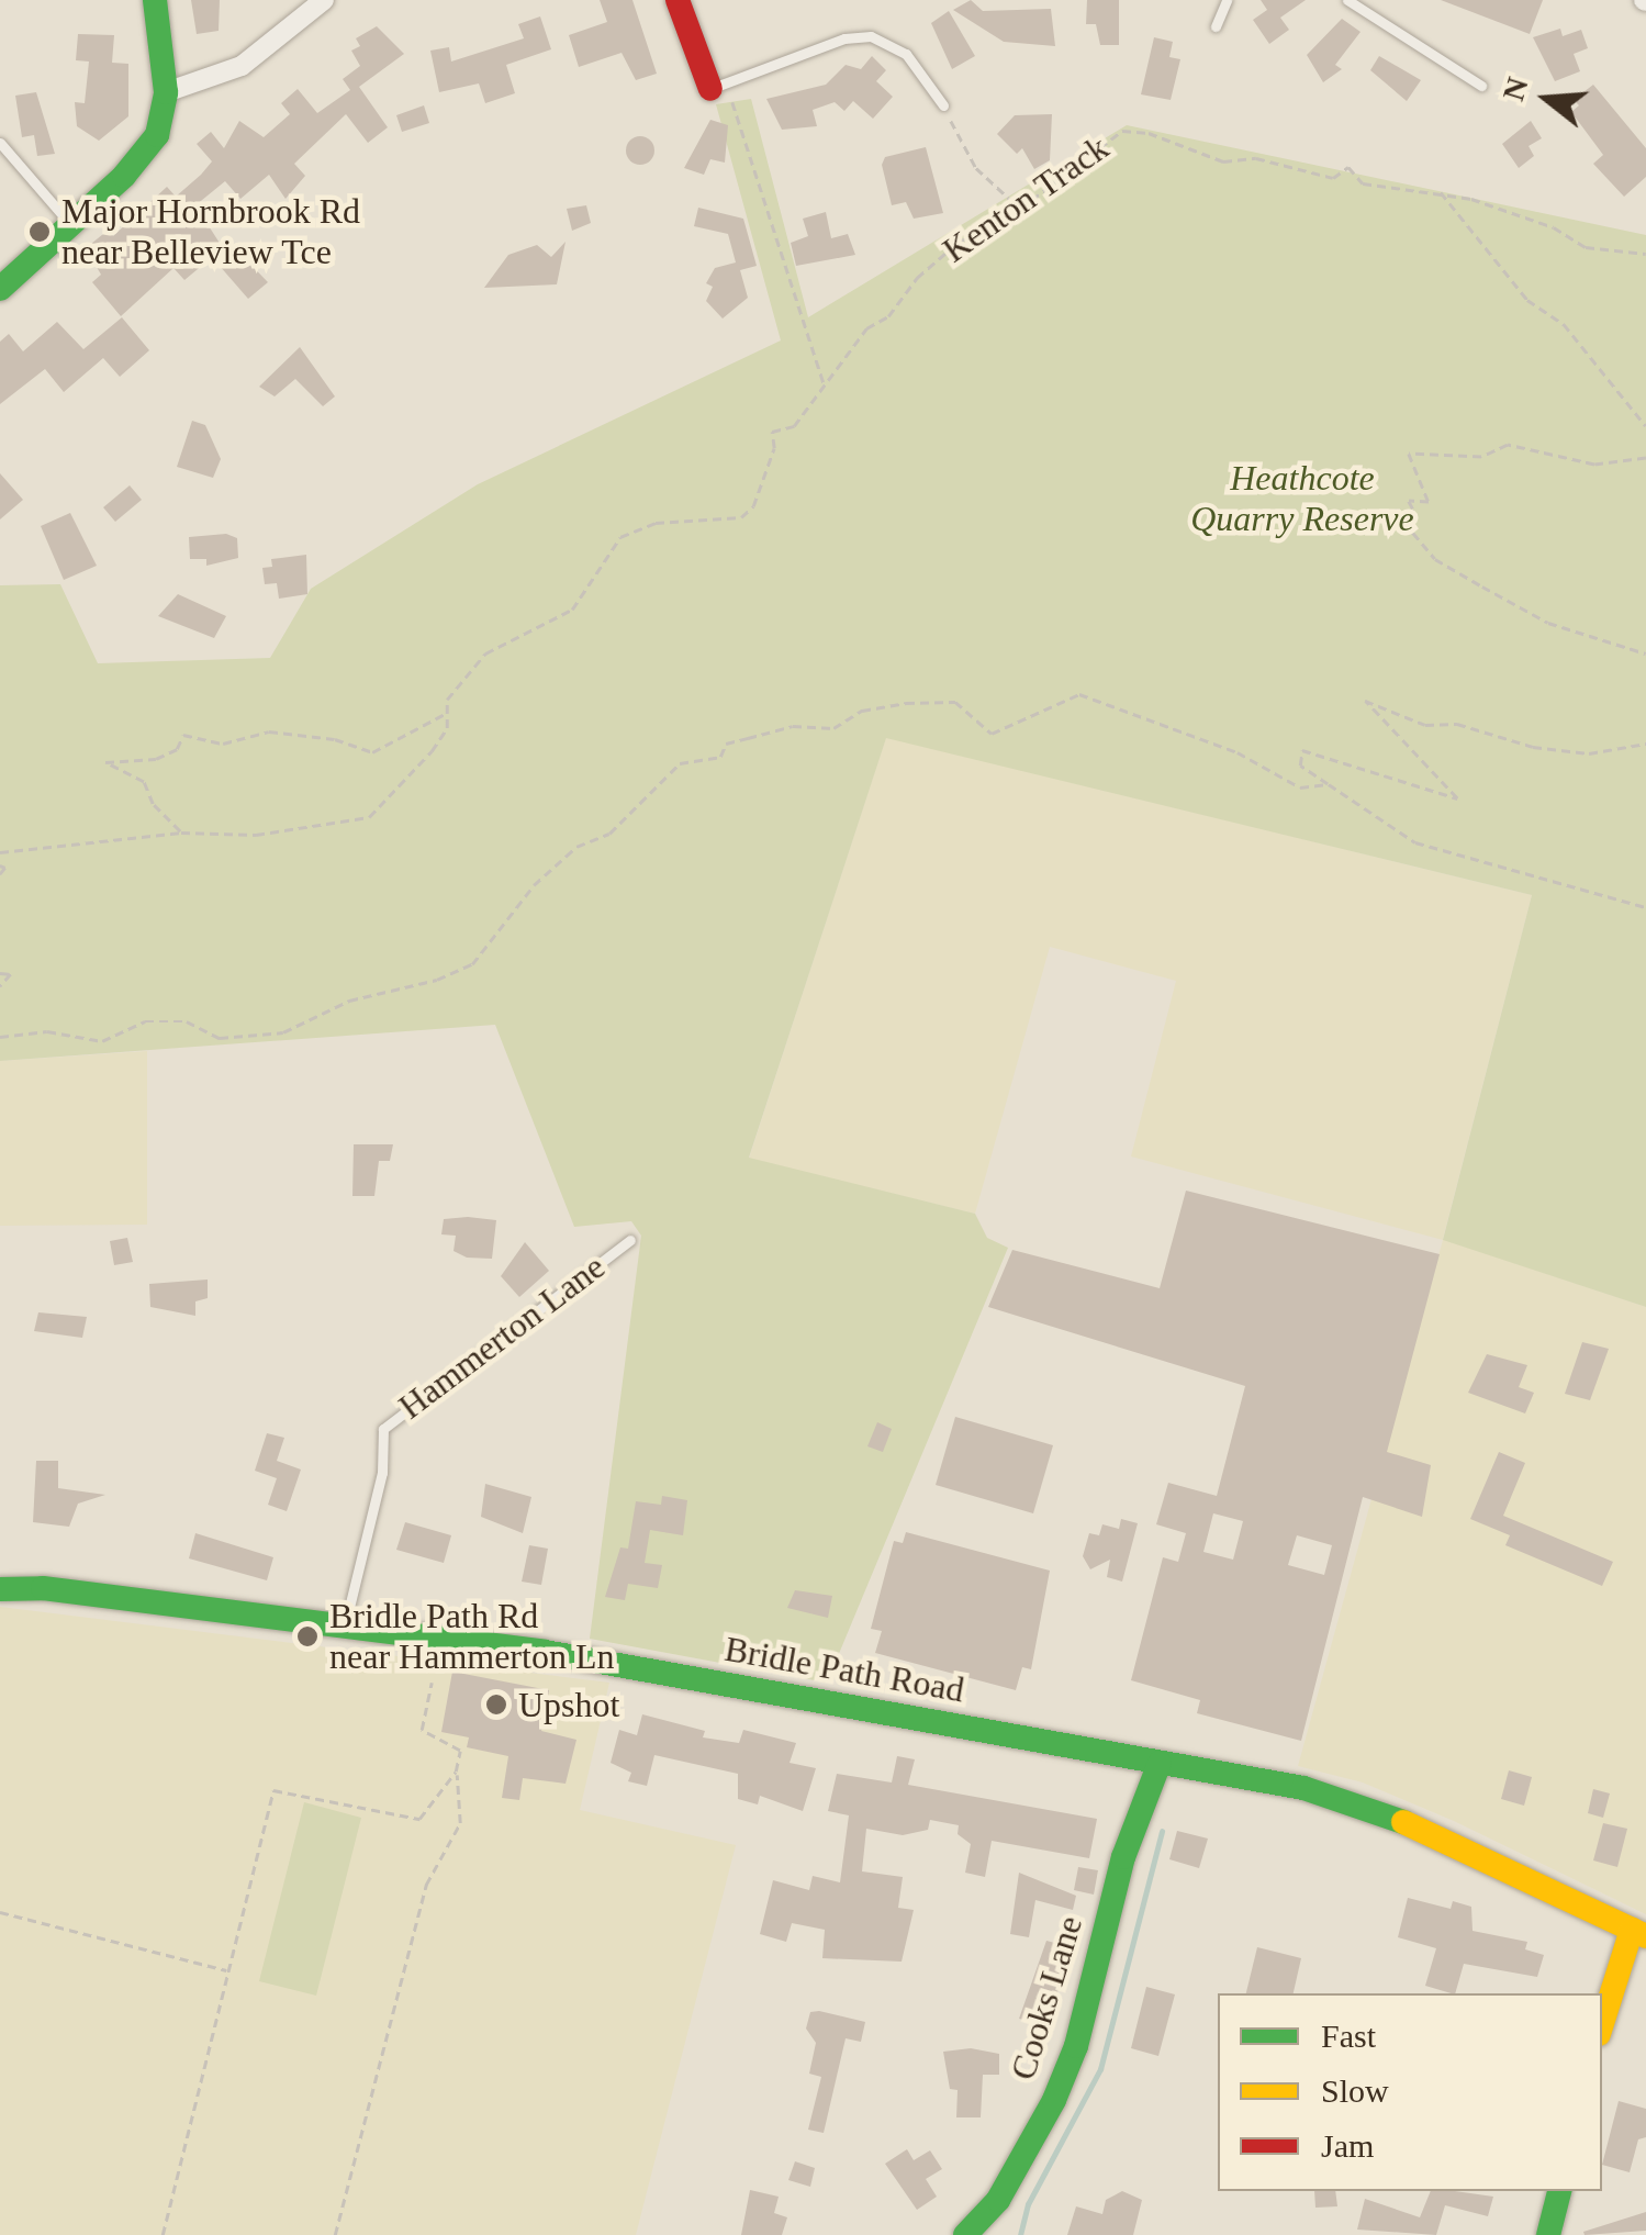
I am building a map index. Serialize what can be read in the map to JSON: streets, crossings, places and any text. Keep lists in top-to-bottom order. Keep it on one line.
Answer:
{"streets":{"street":["Bridle Path Road","Cooks Lane"],"lane":["Hammerton Lane"],"path":["Kenton Track"]},"crossings":[["Hammerton Lane","Bridle Path Road"],["Bridle Path Road","Cooks Lane"]],"parks":["Heathcote Quarry Reserve"],"places":["Major Hornbrook Rd near Belleview Tce","Bridle Path Rd near Hammerton Ln","Upshot"],"legend":["Fast","Slow","Jam"],"north":"left"}
